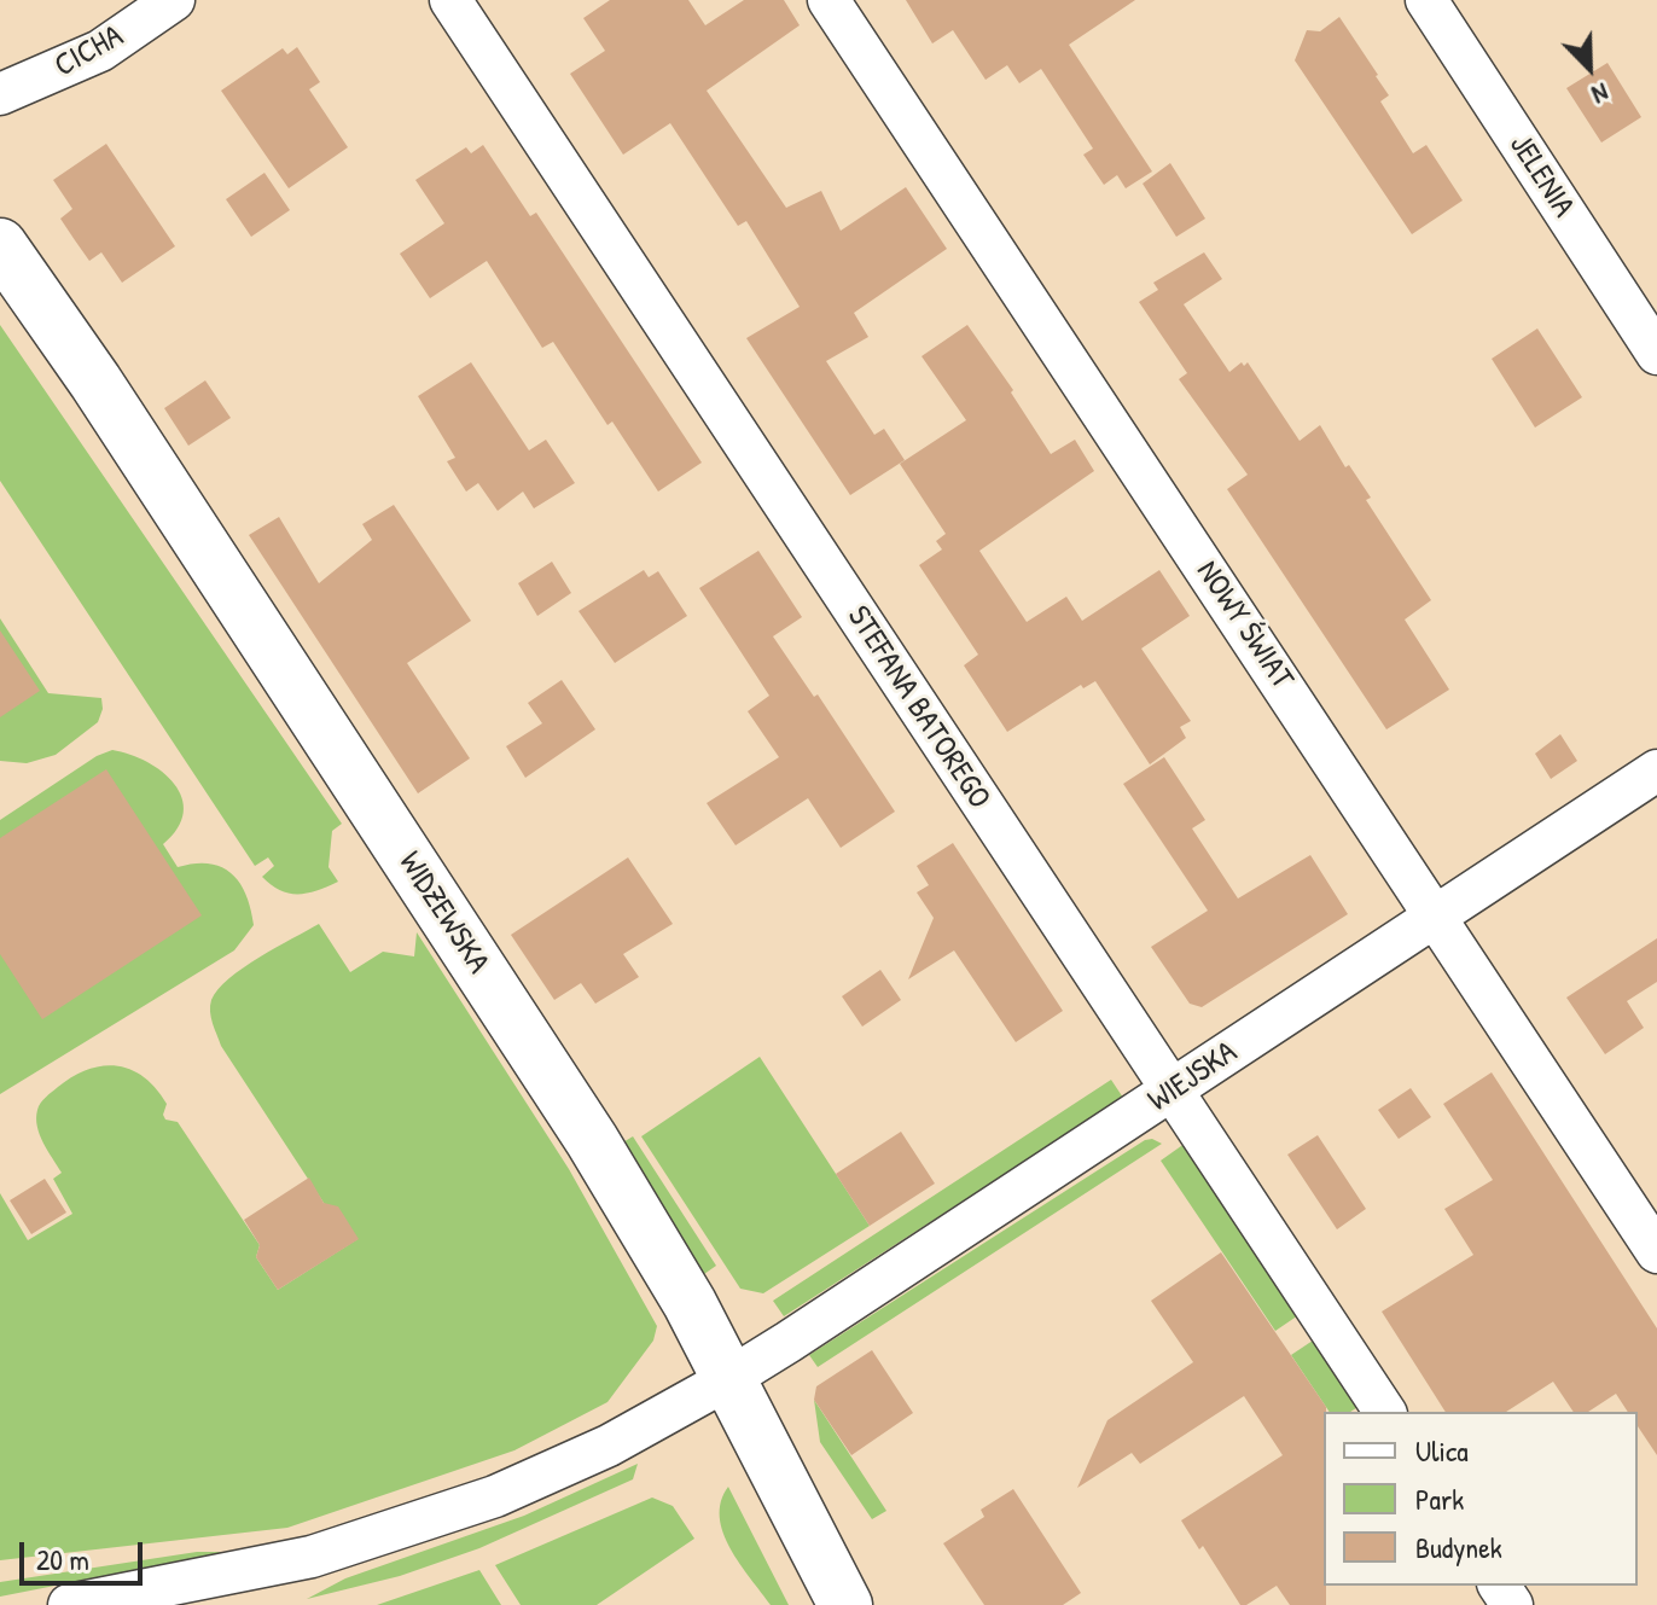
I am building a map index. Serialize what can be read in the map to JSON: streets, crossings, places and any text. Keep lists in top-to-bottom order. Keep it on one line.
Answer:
{"streets":{"street":["CICHA","JELENIA","NOWY ŚWIAT","STEFANA BATOREGO","WIDZEWSKA","WIEJSKA"]},"crossings":[["NOWY ŚWIAT","WIEJSKA"],["STEFANA BATOREGO","WIEJSKA"],["WIDZEWSKA","WIEJSKA"]],"legend":["Ulica","Park","Budynek"],"scale_bar":"20 m","north":"bottom right"}
